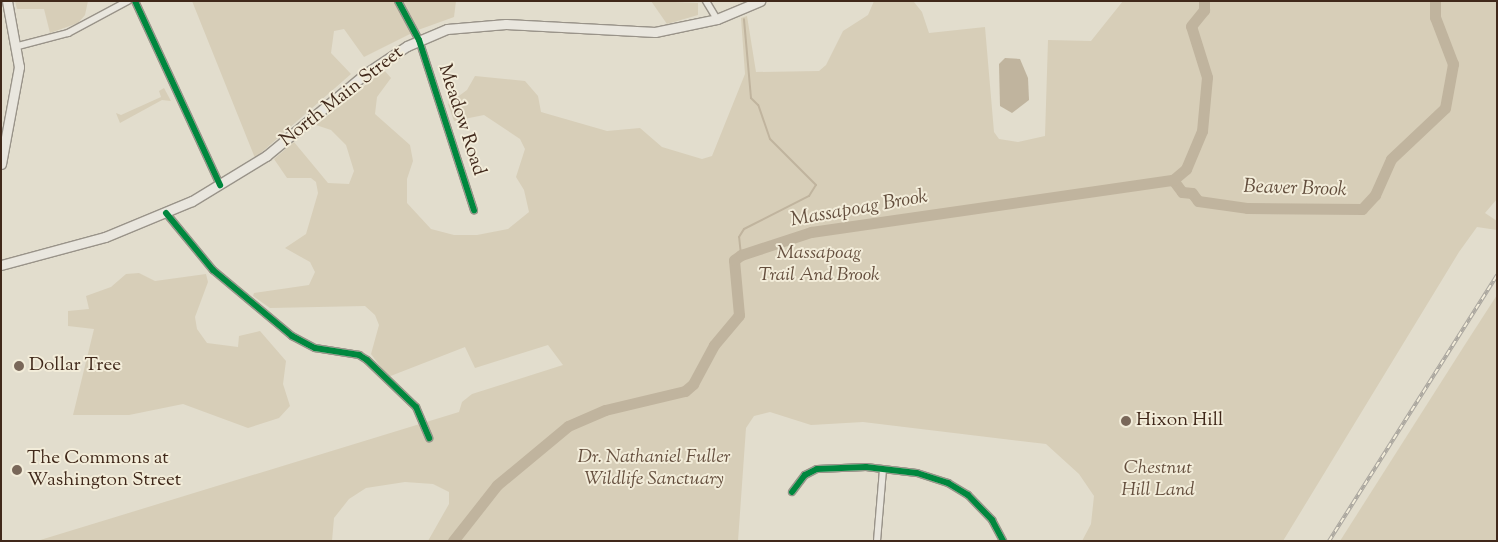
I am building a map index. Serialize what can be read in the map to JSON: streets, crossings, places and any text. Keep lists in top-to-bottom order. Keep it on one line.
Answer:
{"streets":{"main road":["North Main Street"],"street":["Meadow Road"]},"crossings":[["North Main Street","Meadow Road"]],"water":["Beaver Brook","Massapoag Brook"],"parks":["Massapoag Trail And Brook","Dr. Nathaniel Fuller Wildlife Sanctuary","Chestnut Hill Land"],"places":["Dollar Tree","Hixon Hill","The Commons at Washington Street"]}
